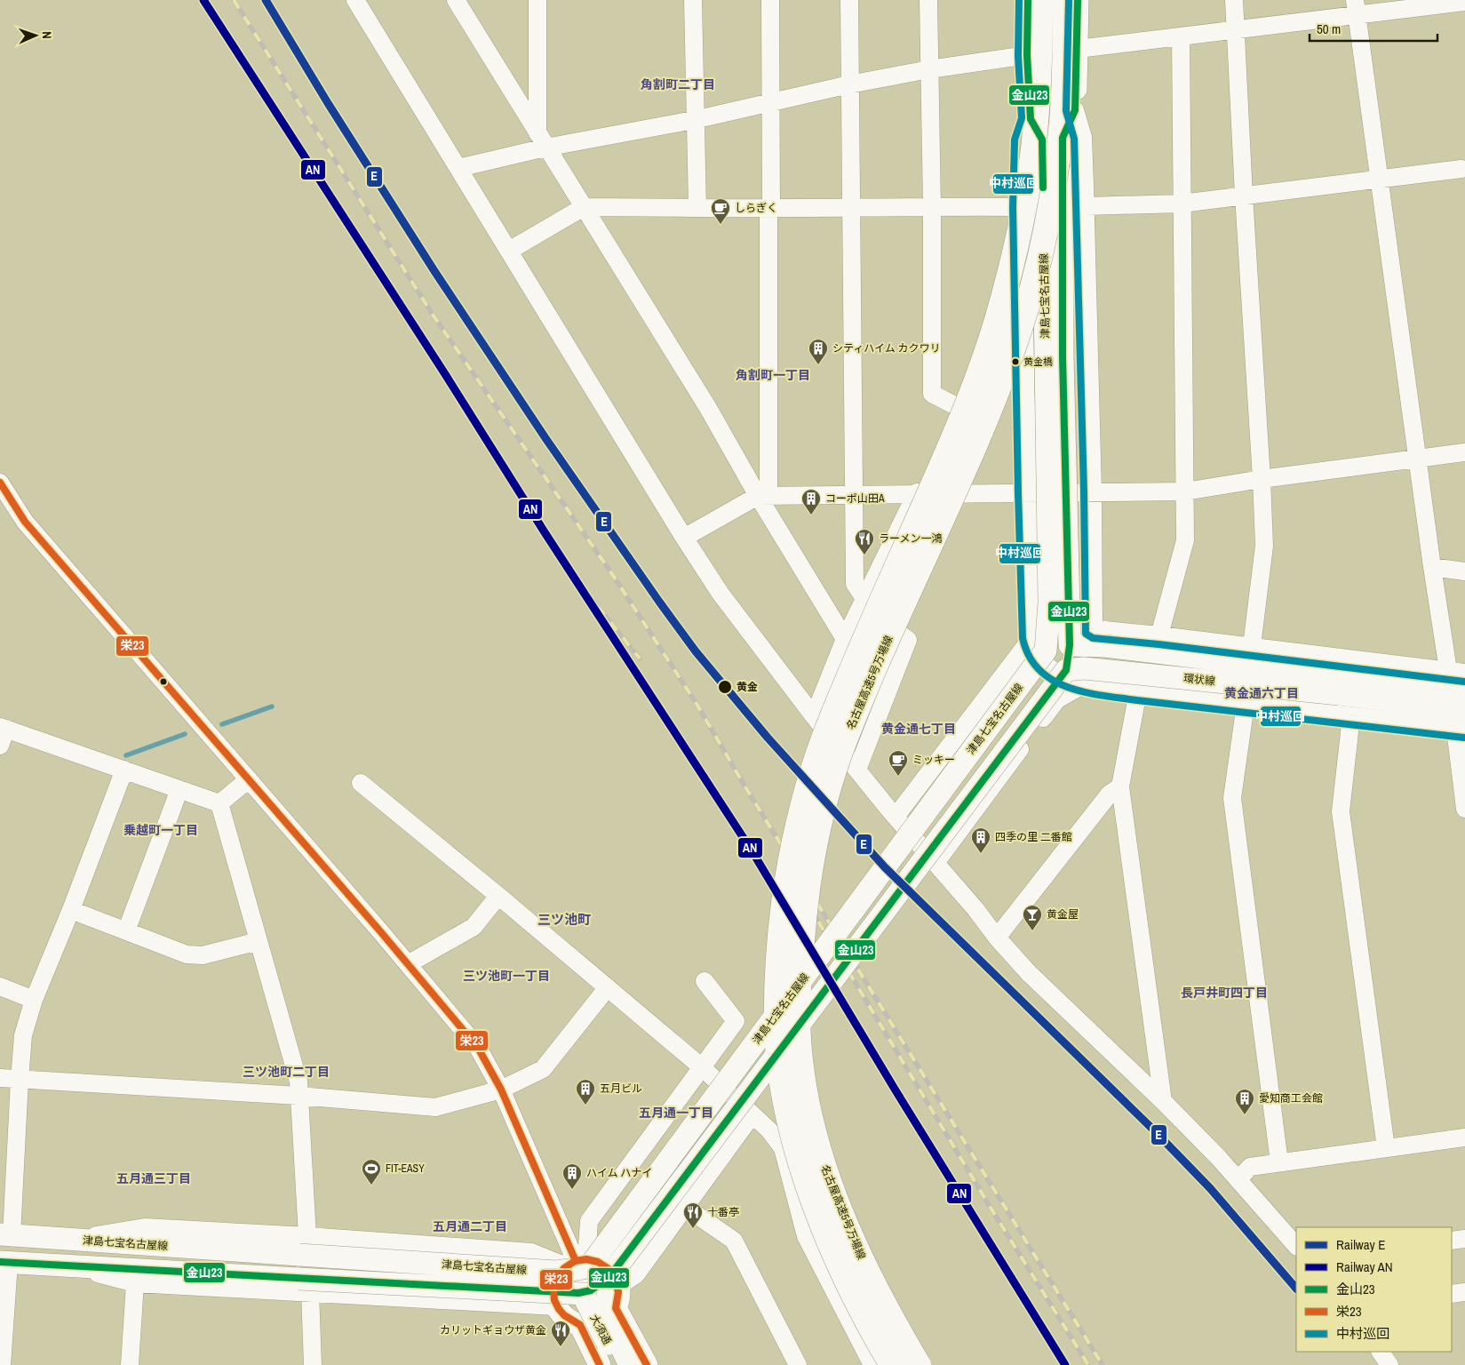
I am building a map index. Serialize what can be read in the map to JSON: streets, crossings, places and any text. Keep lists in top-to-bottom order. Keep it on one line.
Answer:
{"streets":{"highway":["名古屋高速5号万場線"],"main road":["津島七宝名古屋線","環状線","大須通"]},"crossings":[["津島七宝名古屋線","環状線"],["津島七宝名古屋線","大須通"]],"districts":["角割町二丁目","角割町一丁目","黄金通六丁目","黄金通七丁目","乗越町一丁目","三ツ池町","三ツ池町一丁目","長戸井町四丁目","三ツ池町二丁目","五月通一丁目","五月通三丁目","五月通二丁目"],"places":{"cafe":["しらぎく","ミッキー"],"other":["黄金橋","黄金"],"building":["シティハイム カクワリ","コーポ山田A","四季の里 二番館","五月ビル","愛知商工会館","ハイム ハナイ"],"restaurant":["ラーメン一鴻","十番亭","カリットギョウザ黄金"],"bar":["黄金屋"],"sports":["FIT-EASY"]},"lines":["rail line E","rail line AN","transit line 金山23","transit line 中村巡回","transit line 栄23"],"legend":["Railway E","Railway AN","金山23","栄23","中村巡回"],"scale_bar":"50 m","north":"right"}
